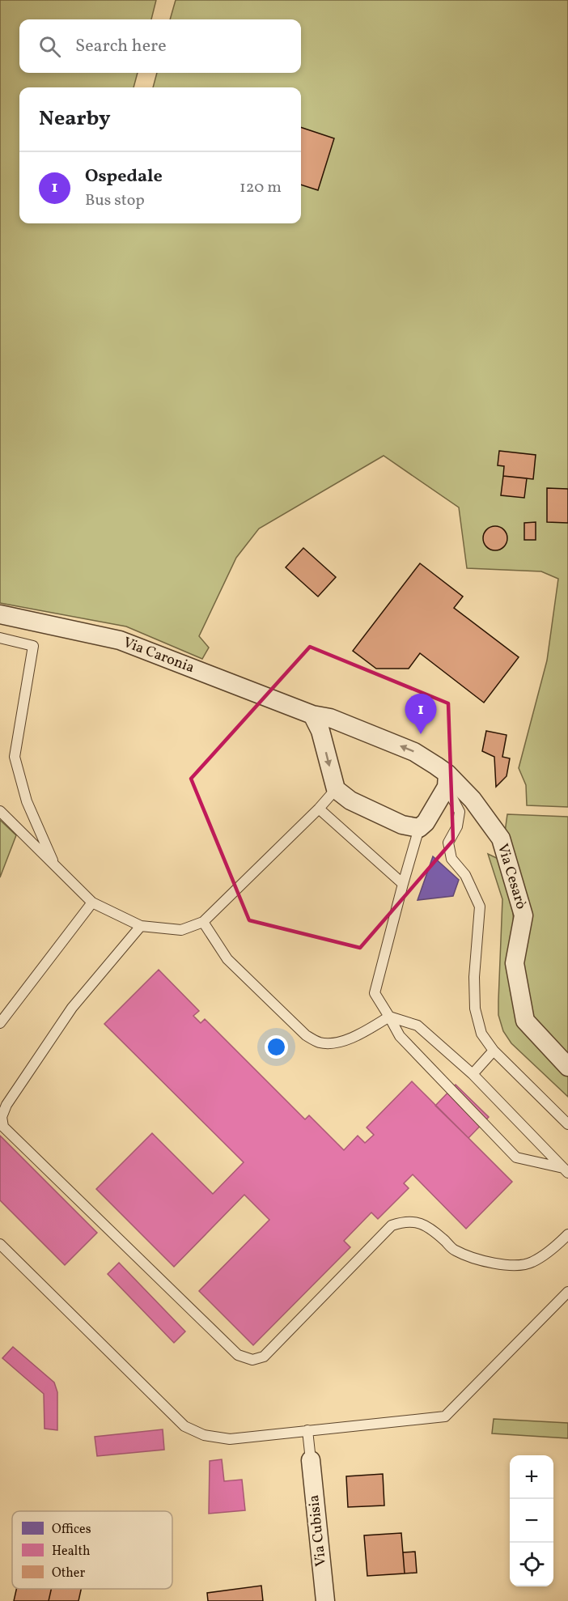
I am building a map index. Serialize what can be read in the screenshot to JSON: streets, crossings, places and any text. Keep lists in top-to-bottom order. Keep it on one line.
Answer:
{"streets":{"street":["Via Caronia","Via Cesarò","Via Cubisia"]},"crossings":[["Via Caronia","Via Cesarò"]],"legend":["Offices","Health","Other"],"page":{"search":"Search here","heading":"Nearby","list":[{"mark":"1","name":"Ospedale","note":"Bus stop","value":"120 m"}],"pins":"1","map_buttons":["+","−"]}}
